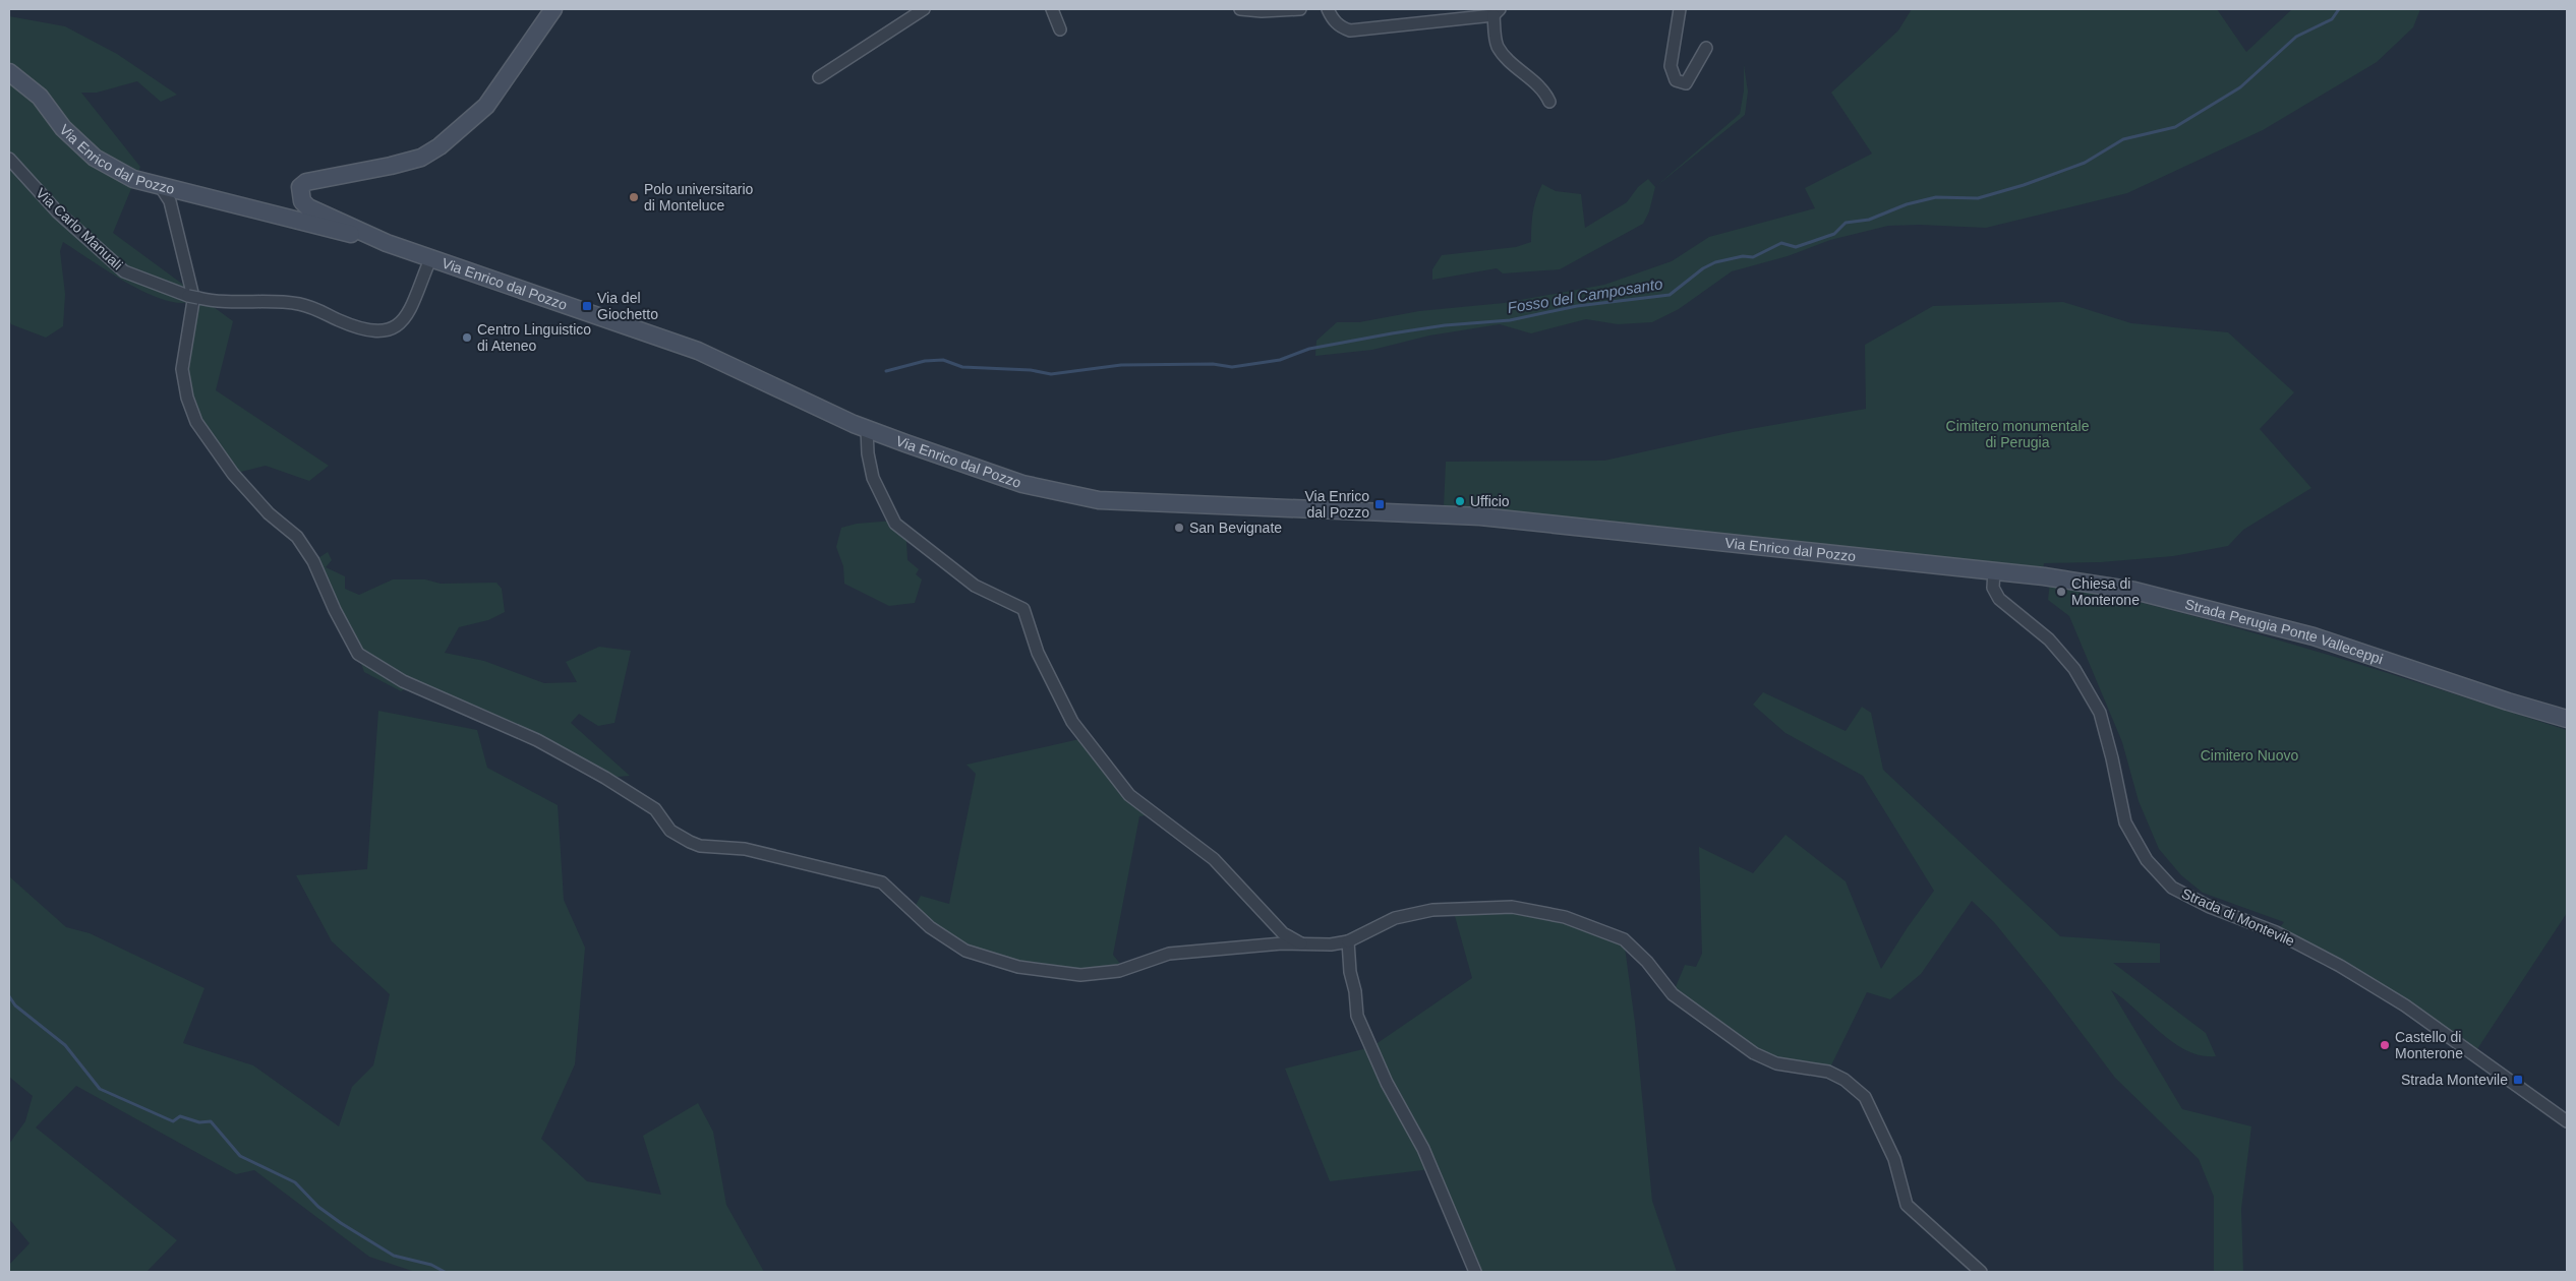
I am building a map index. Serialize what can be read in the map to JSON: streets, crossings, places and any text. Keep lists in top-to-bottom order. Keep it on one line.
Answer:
{"streets":{"street":["Via Enrico dal Pozzo","Via Carlo Manuali","Strada Perugia Ponte Valleceppi","Strada di Montevile"]},"crossings":[["Via Enrico dal Pozzo","Via Carlo Manuali"],["Via Enrico dal Pozzo","Strada Perugia Ponte Valleceppi"],["Via Enrico dal Pozzo","Strada di Montevile"],["Strada Perugia Ponte Valleceppi","Strada di Montevile"]],"water":["Fosso del Camposanto"],"parks":["Cimitero monumentale di Perugia","Cimitero Nuovo"],"places":{"other":["Polo universitario di Monteluce","Centro Linguistico di Ateneo","Ufficio","San Bevignate","Chiesa di Monterone","Castello di Monterone"],"transit":["Via del Giochetto","Via Enrico dal Pozzo","Strada Montevile"]}}
